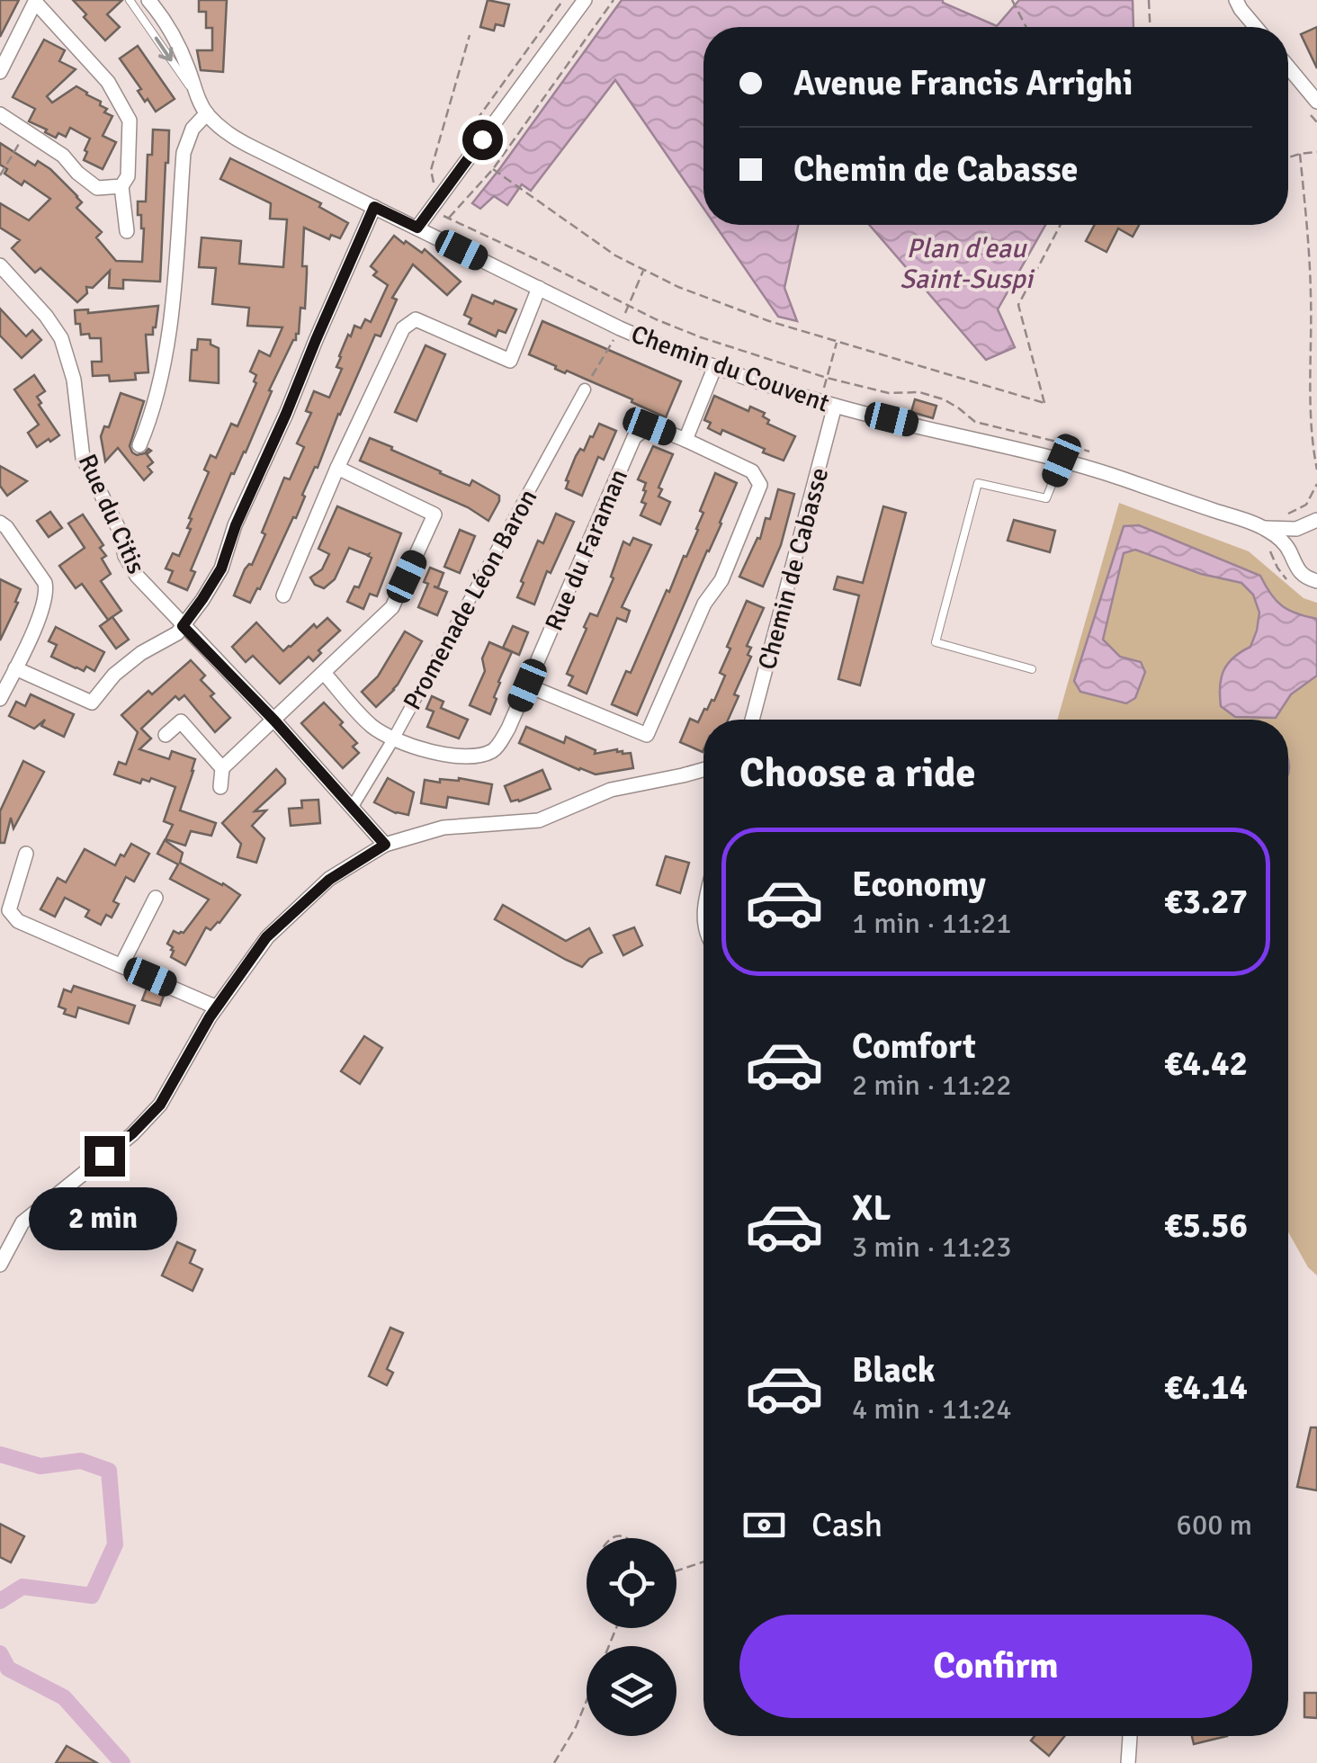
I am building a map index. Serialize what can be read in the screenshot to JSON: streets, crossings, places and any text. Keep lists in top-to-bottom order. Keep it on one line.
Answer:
{"streets":{"street":["Chemin du Couvent","Rue du Citis","Rue du Faraman","Chemin de Cabasse","Promenade Léon Baron"]},"crossings":[["Chemin du Couvent","Chemin de Cabasse"],["Rue du Citis","Promenade Léon Baron"],["Rue du Faraman","Promenade Léon Baron"]],"water":["Plan d'eau Saint-Suspi"],"page":{"banner":["Avenue Francis Arrighi","Chemin de Cabasse"],"heading":"Choose a ride","list":[{"name":"Economy","note":"1 min · 11:21","value":"€3.27"},{"name":"Comfort","note":"2 min · 11:22","value":"€4.42"},{"name":"XL","note":"3 min · 11:23","value":"€5.56"},{"name":"Black","note":"4 min · 11:24","value":"€4.14"}],"bubble":"2 min","pay":["Cash","600 m"],"buttons":"Confirm"}}
